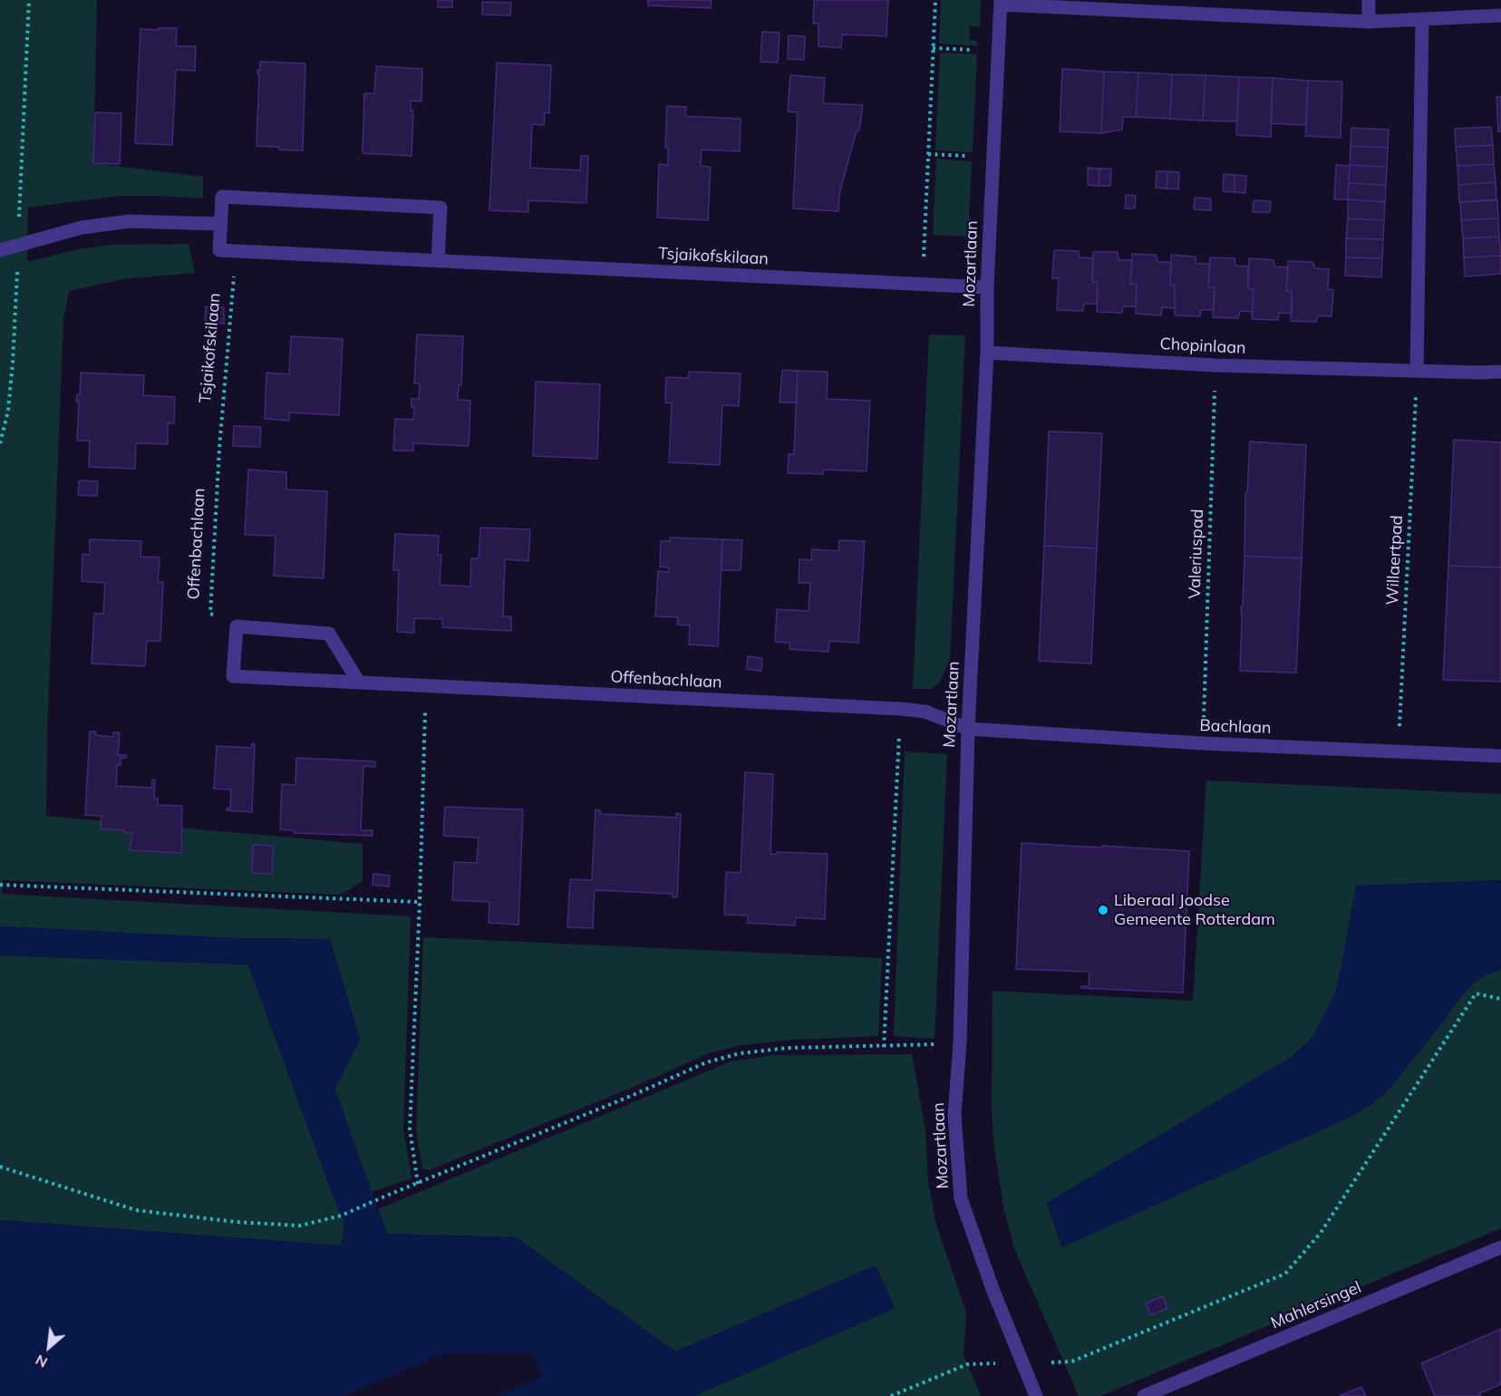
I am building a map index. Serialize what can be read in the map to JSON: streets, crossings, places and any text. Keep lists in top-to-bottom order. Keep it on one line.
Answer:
{"streets":{"street":["Tsjaikofskilaan","Mozartlaan","Chopinlaan","Offenbachlaan","Bachlaan","Mahlersingel"],"path":["Valeriuspad","Willaertpad"]},"crossings":[["Tsjaikofskilaan","Mozartlaan"],["Tsjaikofskilaan","Offenbachlaan"],["Mozartlaan","Chopinlaan"],["Mozartlaan","Offenbachlaan"],["Mozartlaan","Bachlaan"],["Chopinlaan","Valeriuspad"],["Chopinlaan","Willaertpad"],["Offenbachlaan","Bachlaan"],["Valeriuspad","Bachlaan"],["Willaertpad","Bachlaan"]],"places":["Liberaal Joodse Gemeente Rotterdam"],"north":"bottom left"}
